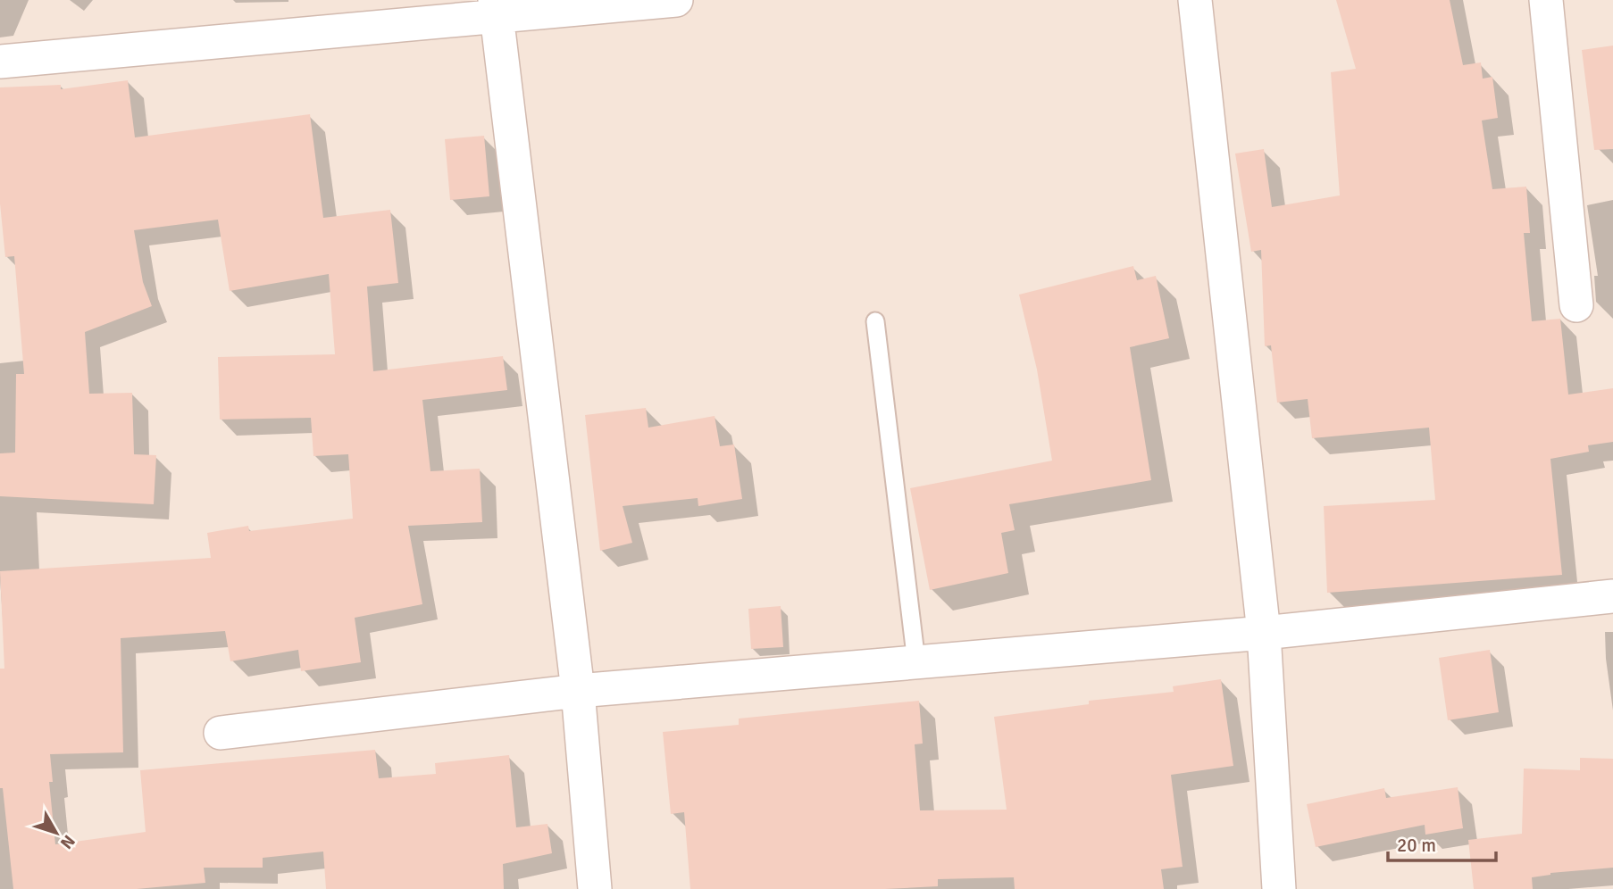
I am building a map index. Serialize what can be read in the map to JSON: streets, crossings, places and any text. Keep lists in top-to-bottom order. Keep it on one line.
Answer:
{"scale_bar":"20 m","north":"bottom right"}
